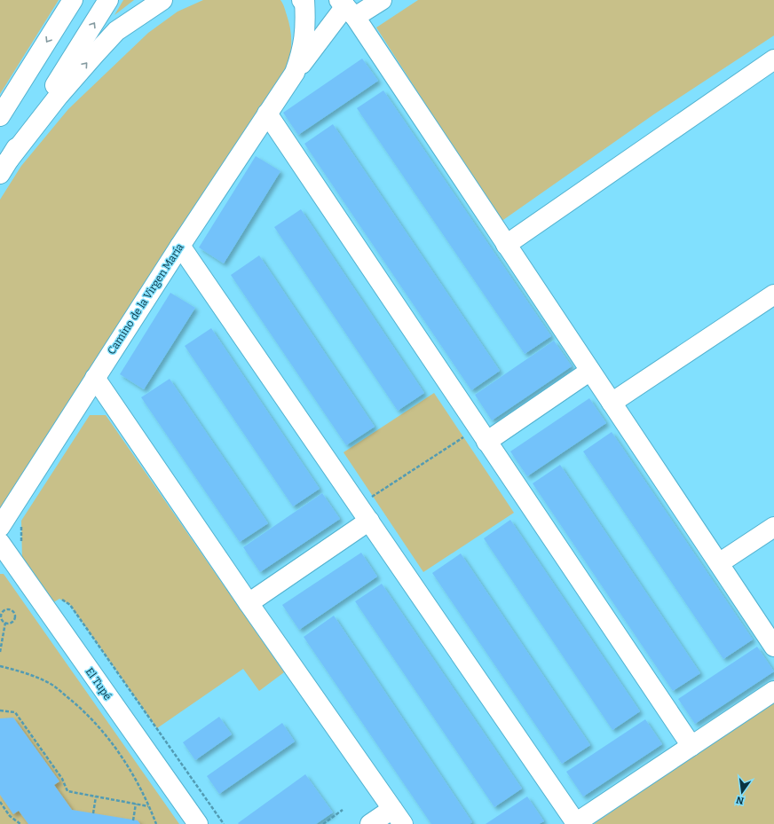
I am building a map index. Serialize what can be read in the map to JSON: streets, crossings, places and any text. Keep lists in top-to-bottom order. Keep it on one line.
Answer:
{"streets":{"main road":["Camino de la Virgen María","El Tupé"]},"north":"bottom"}
